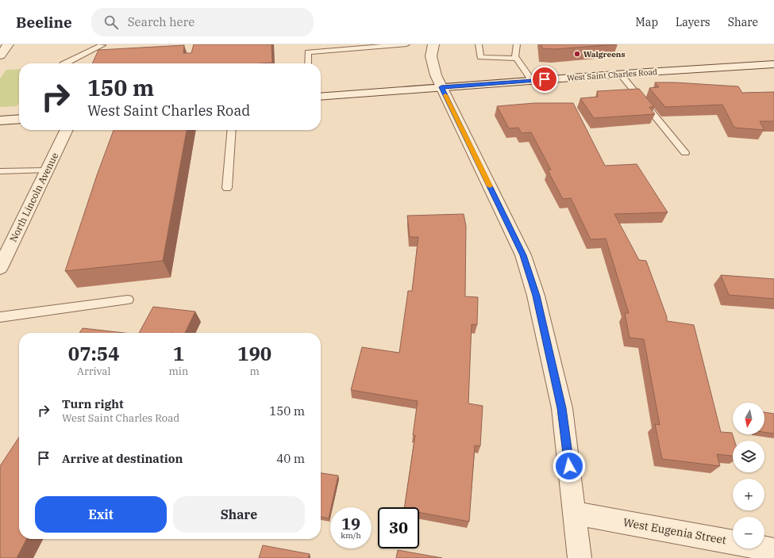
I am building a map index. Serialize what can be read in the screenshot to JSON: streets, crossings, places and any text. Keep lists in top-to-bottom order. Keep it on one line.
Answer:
{"streets":{"street":["West Saint Charles Road","North Lincoln Avenue","West Eugenia Street"]},"places":["Walgreens"],"north":"bottom","page":{"header":"Beeline","search":"Search here","nav":["Map","Layers","Share"],"turn":["150 m","West Saint Charles Road"],"eta":["07:54","Arrival","1","min","190","m"],"list":[{"name":"Turn right","note":"West Saint Charles Road","value":"150 m"},{"name":"Arrive at destination","value":"40 m"}],"map_buttons":["+","−"],"buttons":["Exit","Share"],"speed":"19 km/h","limit":"30"}}
